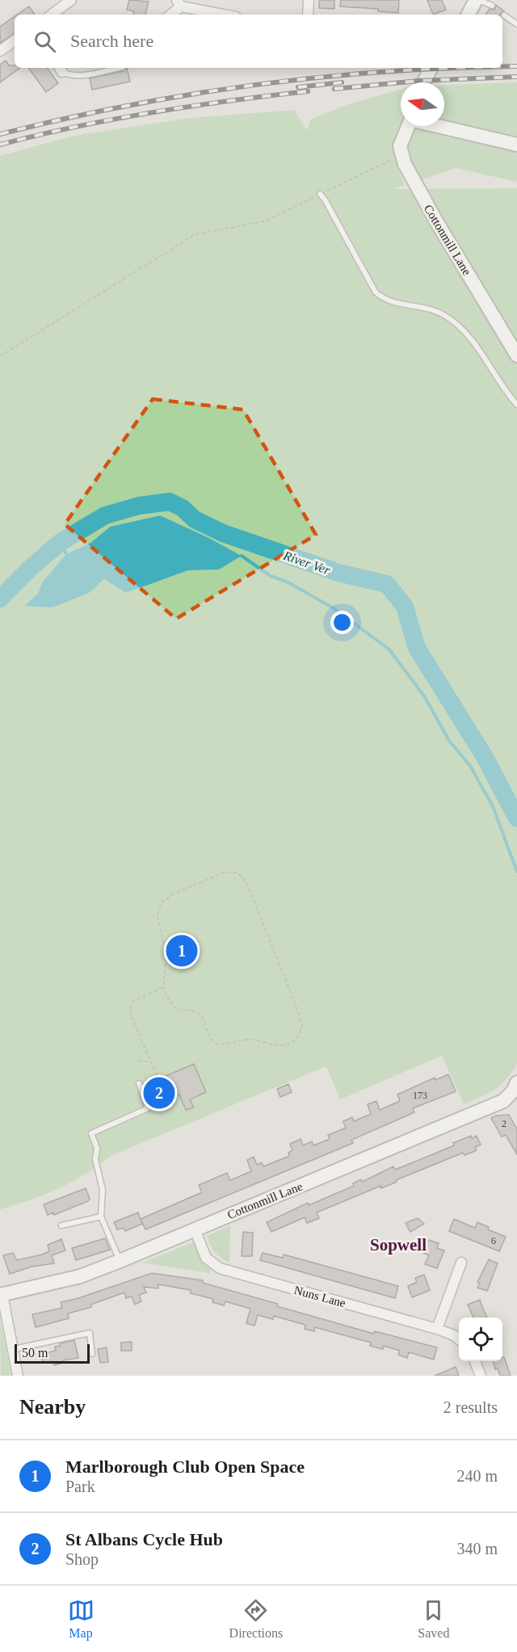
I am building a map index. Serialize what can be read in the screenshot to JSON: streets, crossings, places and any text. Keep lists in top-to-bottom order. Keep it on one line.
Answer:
{"streets":{"street":["Cottonmill Lane","Nuns Lane"]},"crossings":[["Cottonmill Lane","Nuns Lane"]],"districts":["Sopwell"],"water":["River Ver"],"house_numbers":["173","2","6"],"scale_bar":"50 m","north":"left","page":{"search":"Search here","pins":["1","2"],"scale":"50 m","heading":["Nearby","2 results"],"list":[{"mark":"1","name":"Marlborough Club Open Space","note":"Park","value":"240 m"},{"mark":"2","name":"St Albans Cycle Hub","note":"Shop","value":"340 m"}],"nav":["Map","Directions","Saved"]}}
